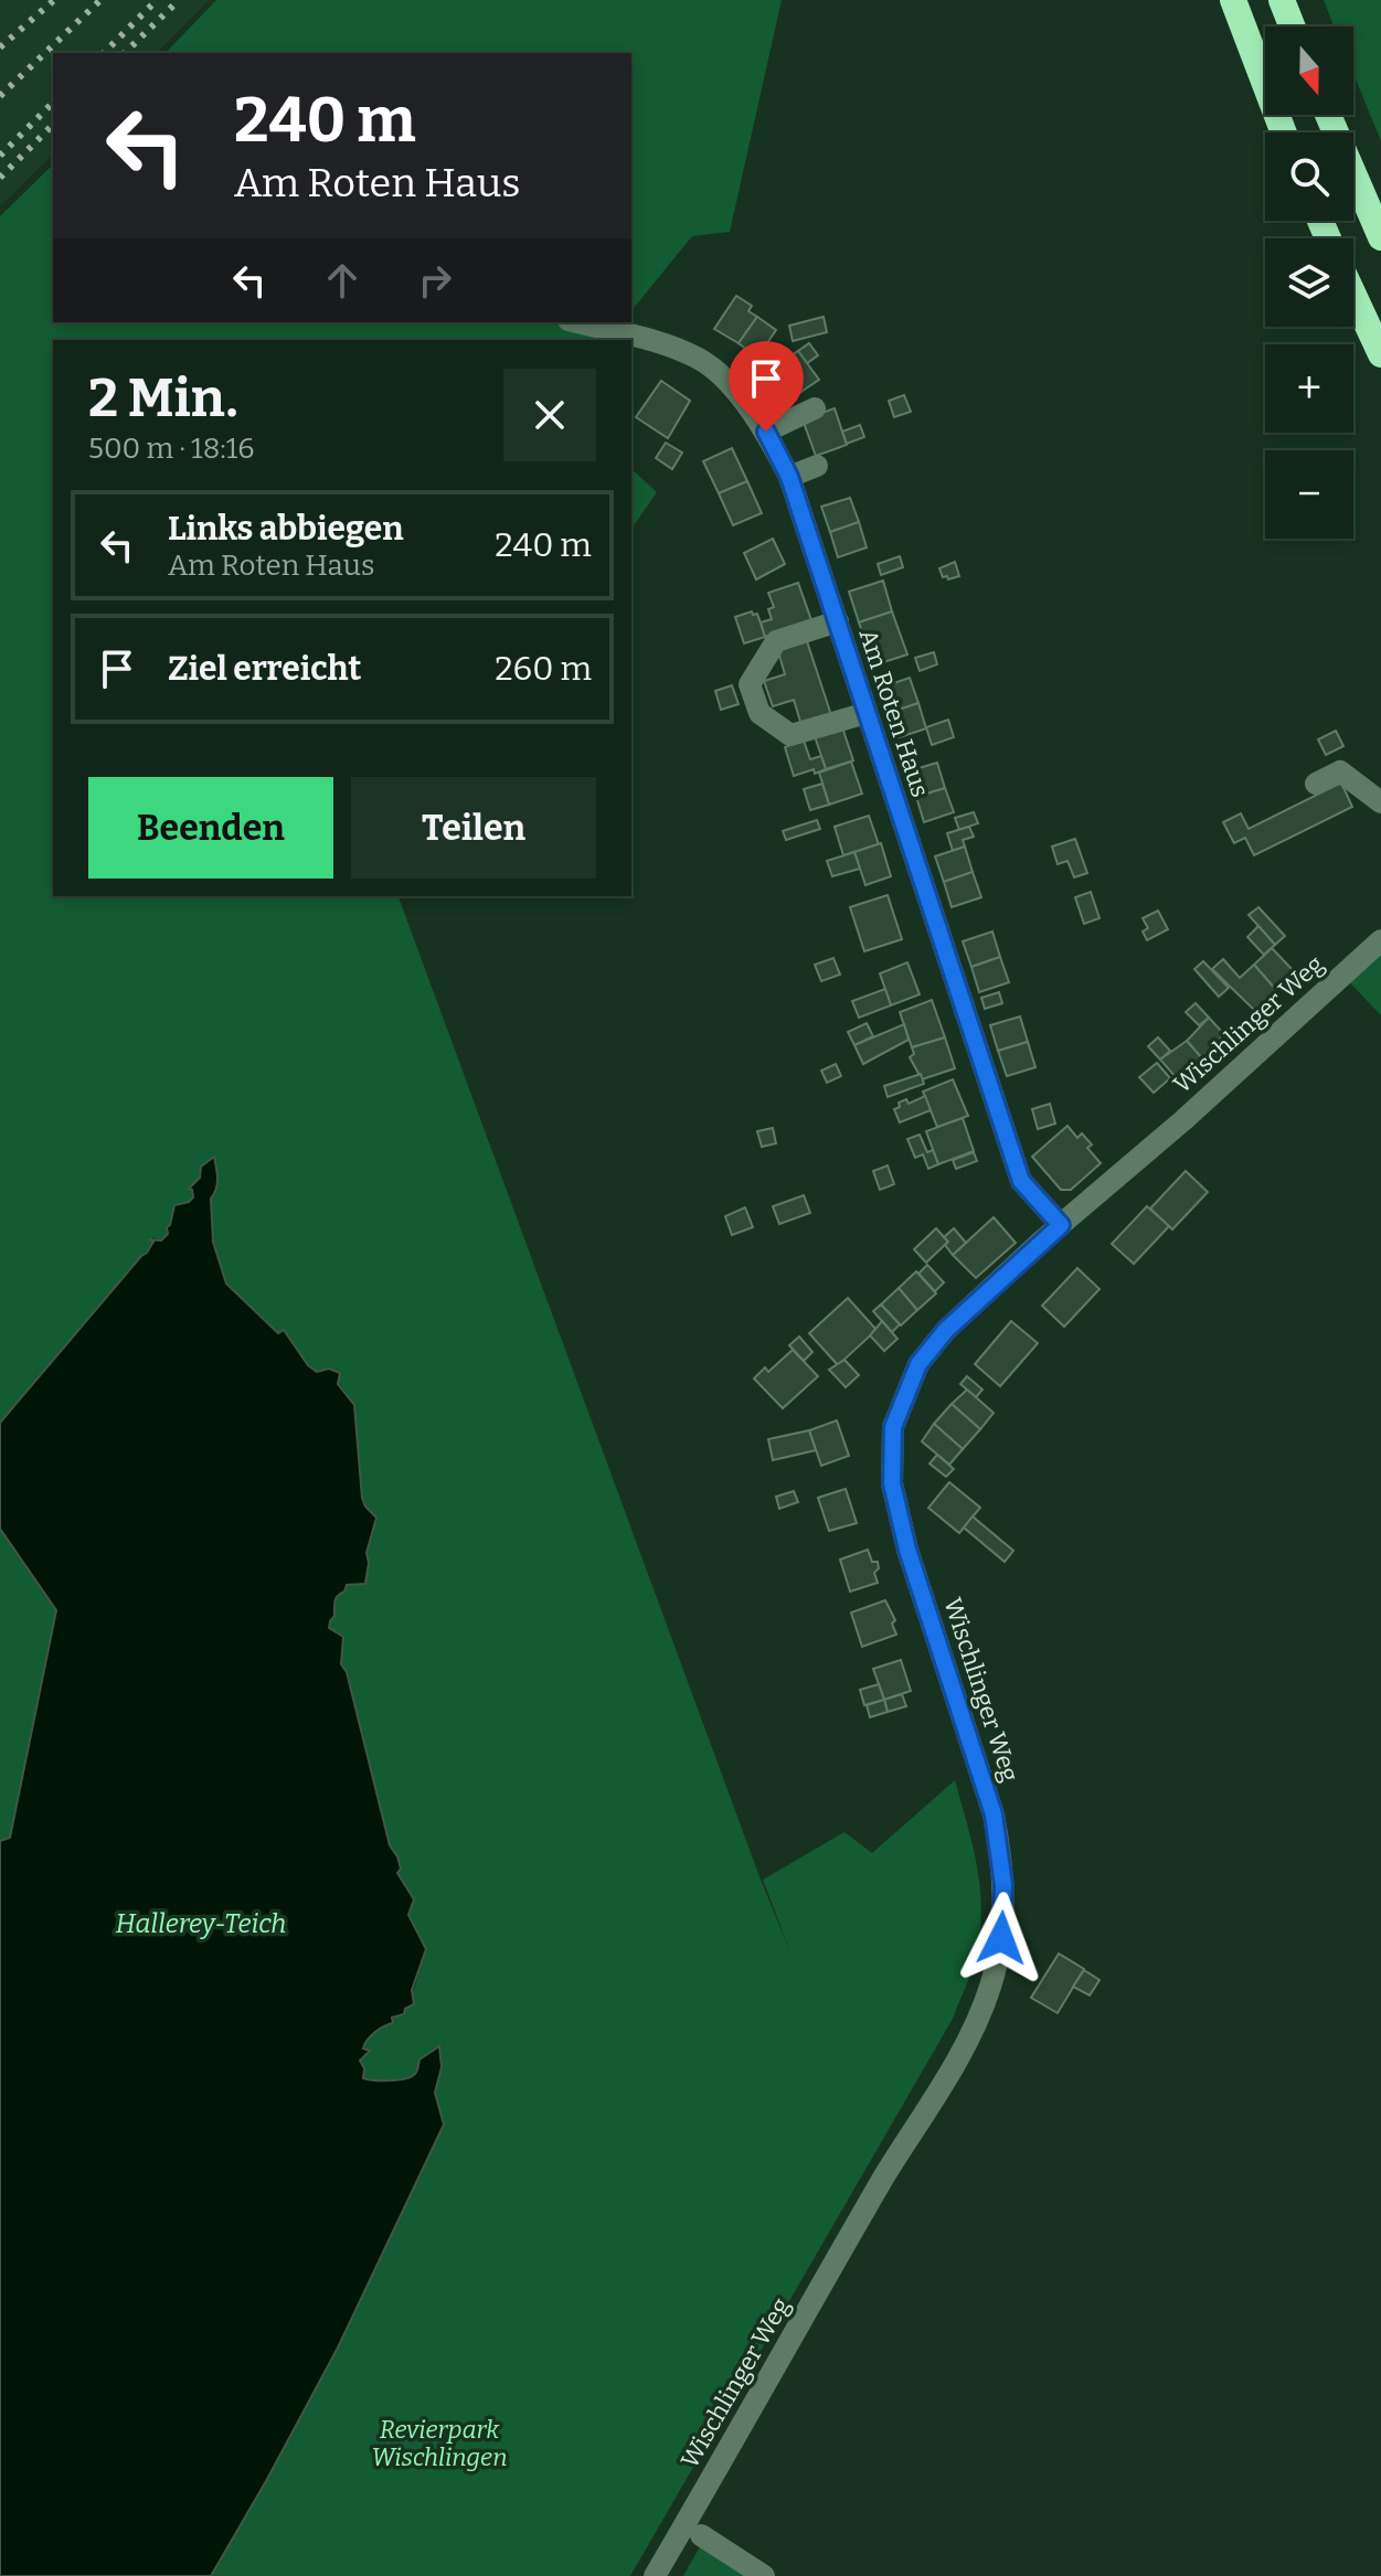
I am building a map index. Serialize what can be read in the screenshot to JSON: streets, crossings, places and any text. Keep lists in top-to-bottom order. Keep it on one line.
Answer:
{"streets":{"street":["Am Roten Haus","Wischlinger Weg"]},"crossings":[["Am Roten Haus","Wischlinger Weg"]],"water":["Hallerey-Teich"],"parks":["Revierpark Wischlingen"],"north":"bottom","page":{"map_buttons":["+","−"],"turn":["240 m","Am Roten Haus"],"heading":["2 Min.","500 m · 18:16"],"list":[{"name":"Links abbiegen","note":"Am Roten Haus","value":"240 m"},{"name":"Ziel erreicht","value":"260 m"}],"buttons":["Beenden","Teilen"]}}
